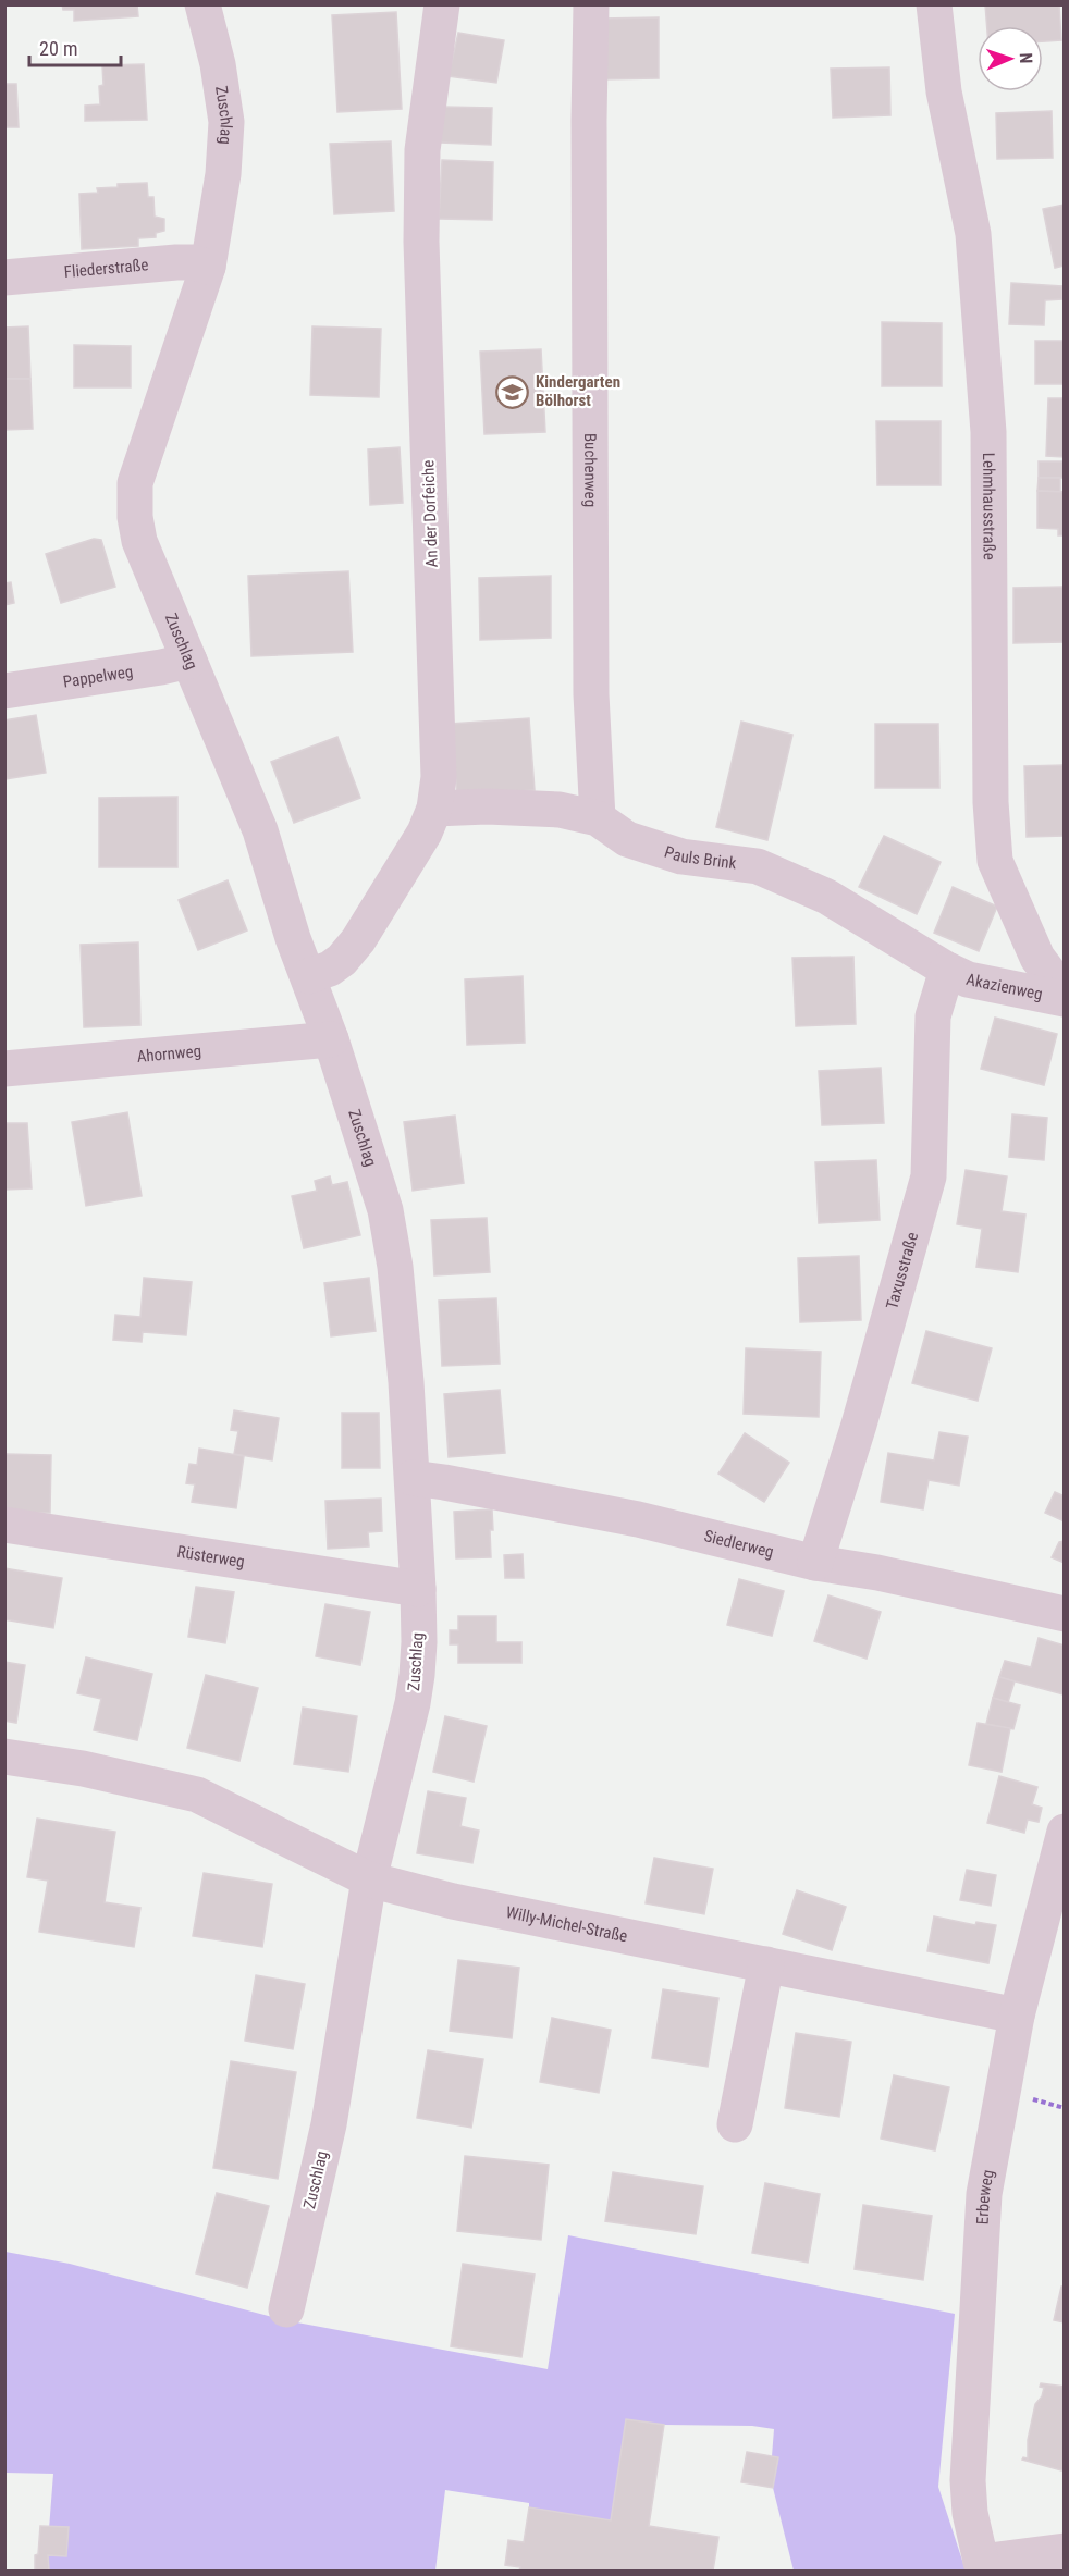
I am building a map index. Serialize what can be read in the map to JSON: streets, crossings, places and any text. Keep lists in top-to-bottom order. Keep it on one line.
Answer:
{"streets":{"street":["Zuschlag","Fliederstraße","Buchenweg","Lehmhausstraße","An der Dorfeiche","Pappelweg","Pauls Brink","Akazienweg","Ahornweg","Taxusstraße","Siedlerweg","Rüsterweg","Willy-Michel-Straße","Erbeweg"]},"crossings":[["Zuschlag","Fliederstraße"],["Zuschlag","An der Dorfeiche"],["Zuschlag","Pappelweg"],["Zuschlag","Ahornweg"],["Zuschlag","Siedlerweg"],["Zuschlag","Rüsterweg"],["Zuschlag","Willy-Michel-Straße"],["Buchenweg","Pauls Brink"],["An der Dorfeiche","Pauls Brink"],["Pauls Brink","Akazienweg"],["Pauls Brink","Taxusstraße"],["Akazienweg","Taxusstraße"],["Taxusstraße","Siedlerweg"],["Willy-Michel-Straße","Erbeweg"]],"places":{"school or university":["Kindergarten Bölhorst"]},"scale_bar":"20 m","north":"right"}
